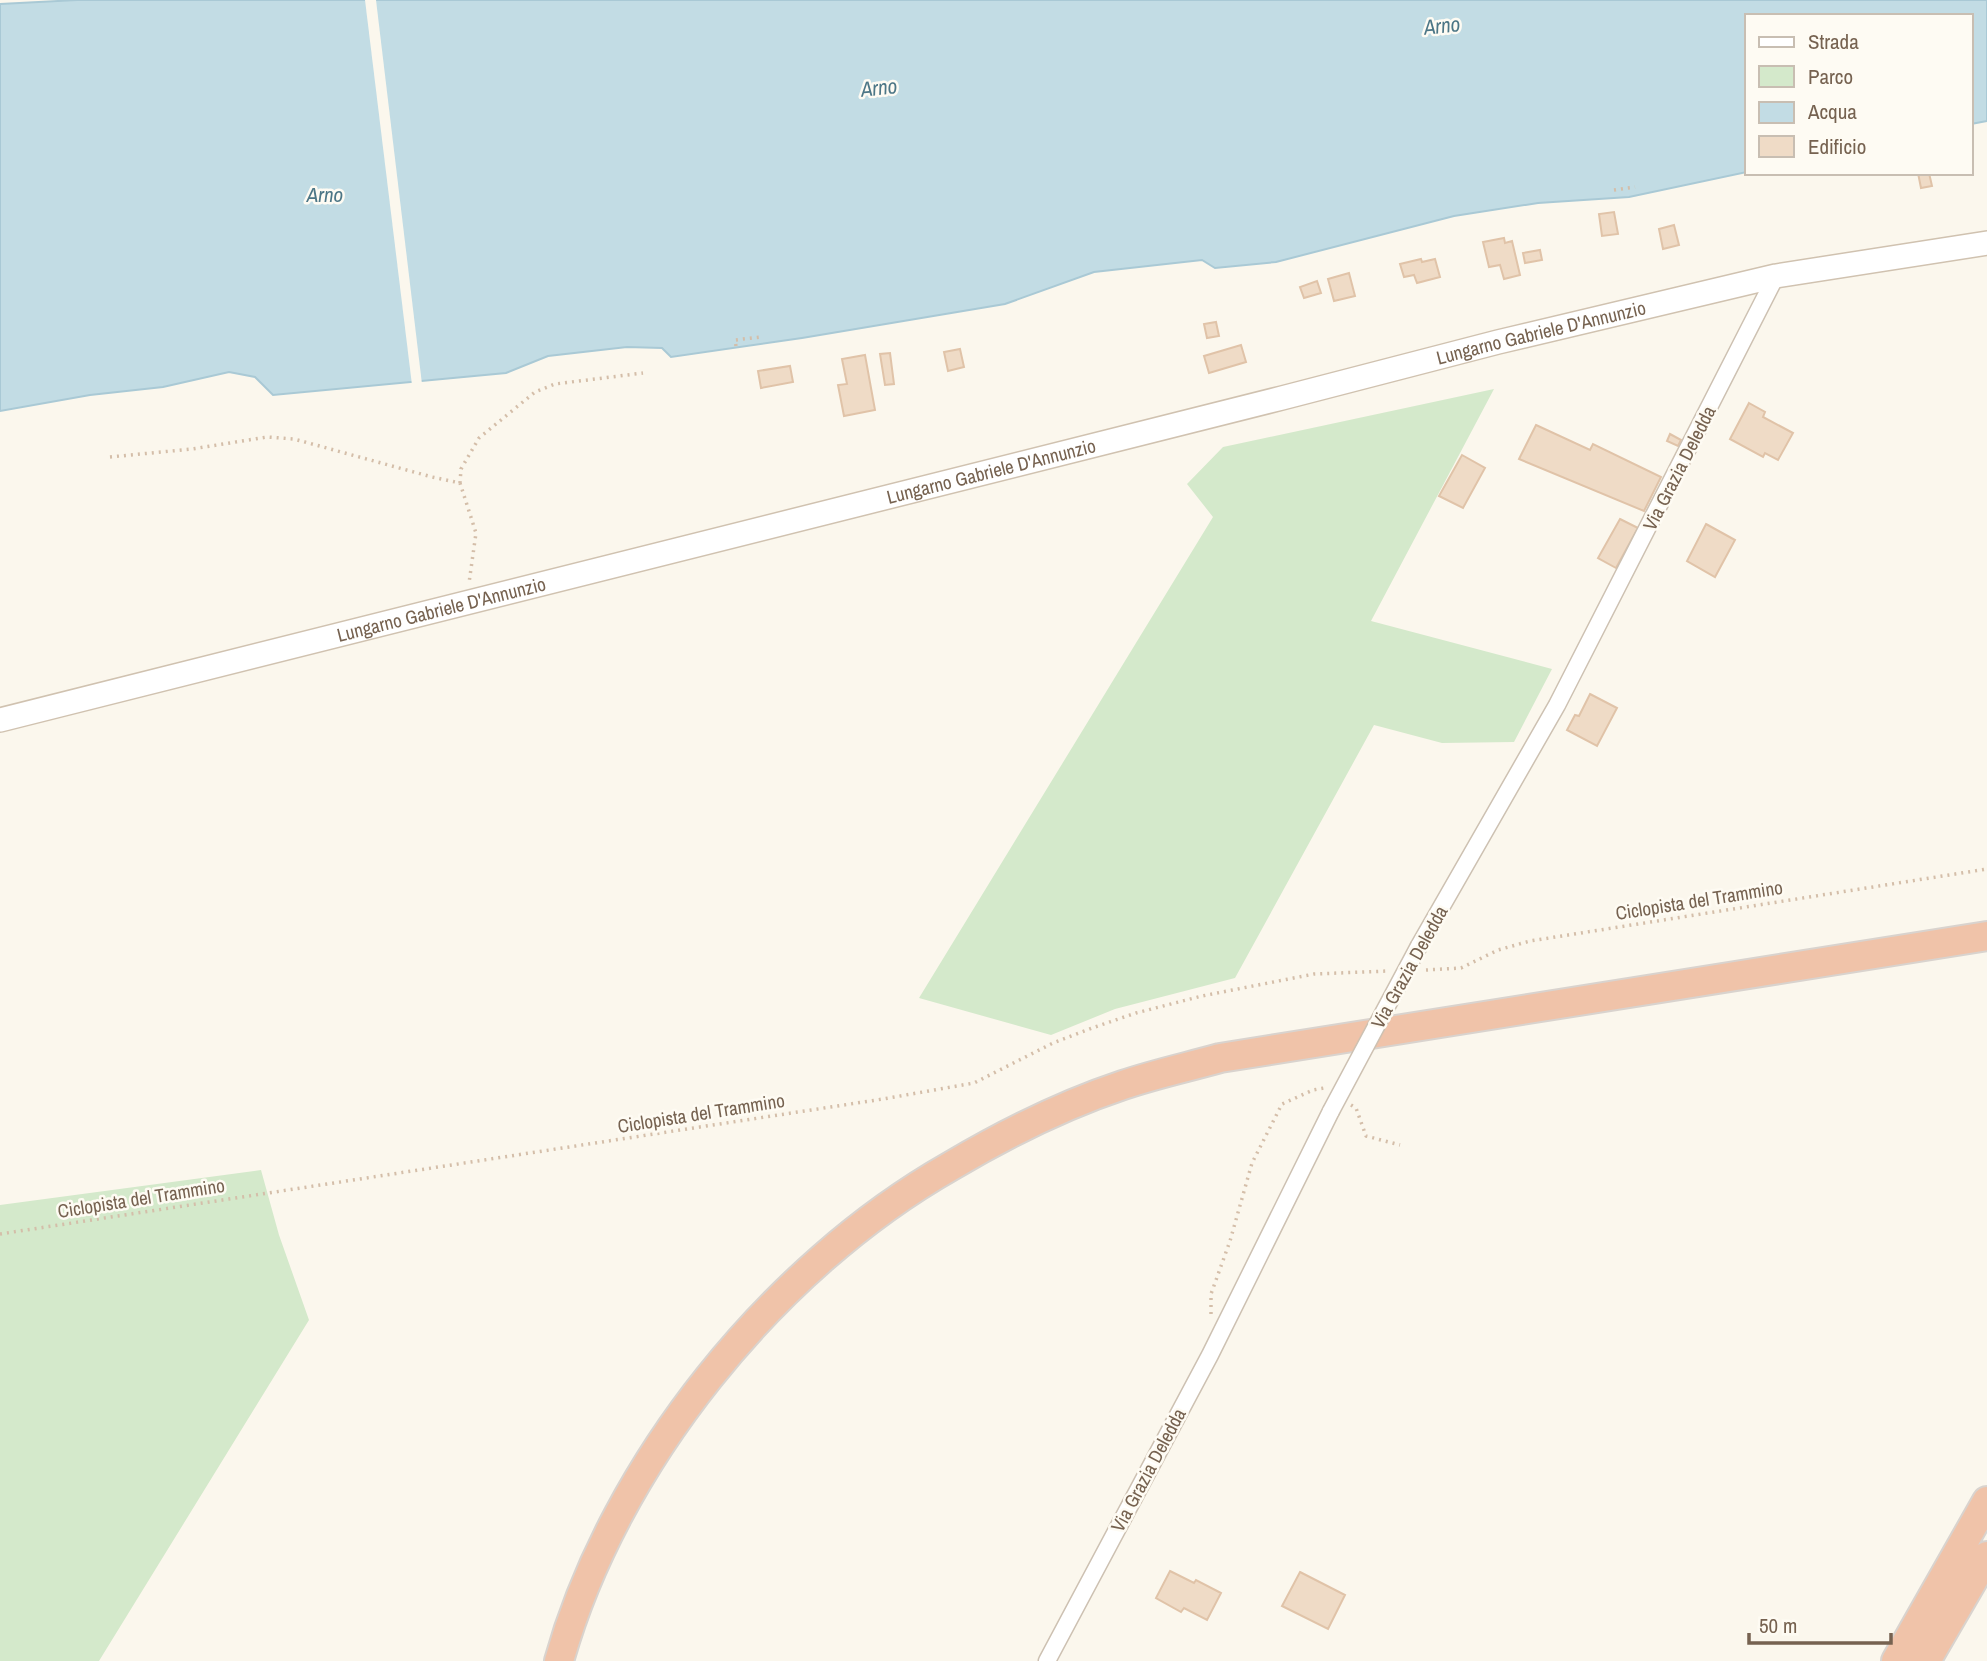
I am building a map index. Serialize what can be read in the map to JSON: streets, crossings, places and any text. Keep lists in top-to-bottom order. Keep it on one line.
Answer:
{"streets":{"main road":["Lungarno Gabriele D'Annunzio"],"street":["Via Grazia Deledda"],"path":["Ciclopista del Trammino"]},"crossings":[["Lungarno Gabriele D'Annunzio","Via Grazia Deledda"]],"water":["Arno"],"legend":["Strada","Parco","Acqua","Edificio"],"scale_bar":"50 m"}
